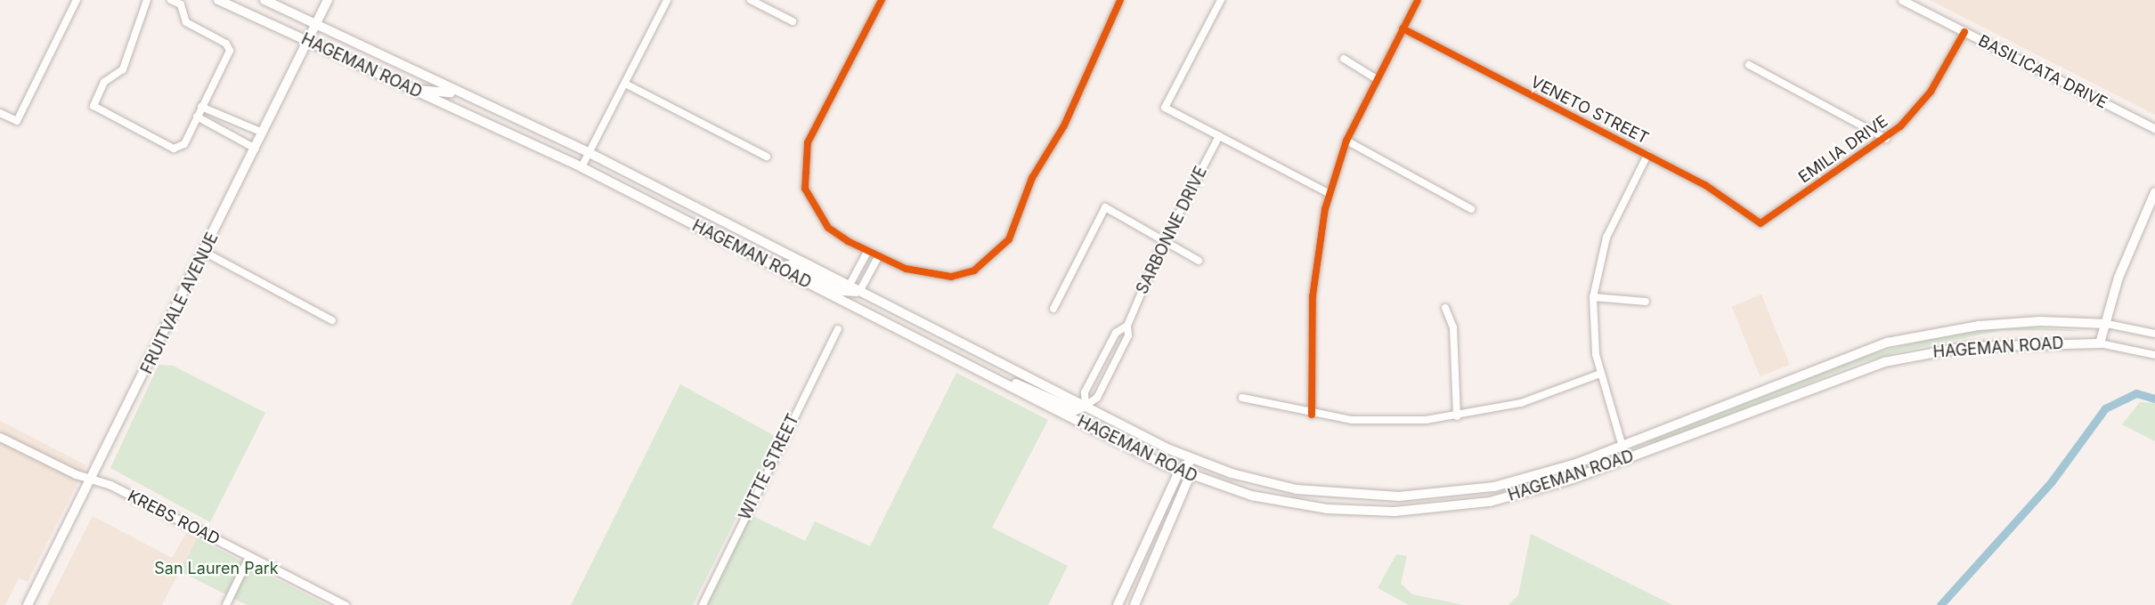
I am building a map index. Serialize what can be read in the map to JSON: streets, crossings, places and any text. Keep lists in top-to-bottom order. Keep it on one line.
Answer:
{"streets":{"main road":["HAGEMAN ROAD","FRUITVALE AVENUE"],"street":["BASILICATA DRIVE","VENETO STREET","EMILIA DRIVE","SARBONNE DRIVE","WITTE STREET","KREBS ROAD"]},"crossings":[["HAGEMAN ROAD","SARBONNE DRIVE"],["HAGEMAN ROAD","FRUITVALE AVENUE"],["BASILICATA DRIVE","EMILIA DRIVE"],["VENETO STREET","EMILIA DRIVE"],["FRUITVALE AVENUE","KREBS ROAD"]],"parks":["San Lauren Park"]}
